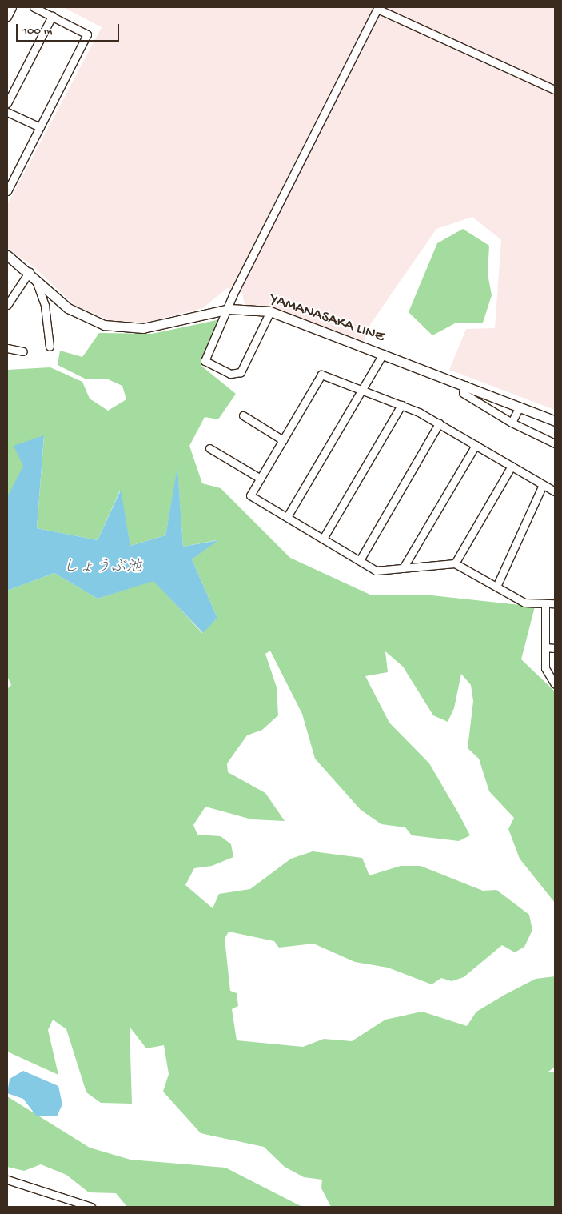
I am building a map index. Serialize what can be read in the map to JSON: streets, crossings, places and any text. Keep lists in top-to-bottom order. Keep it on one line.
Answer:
{"streets":{"main road":["YAMANASAKA LINE"]},"water":["しょうぶ池"],"scale_bar":"100 m"}
